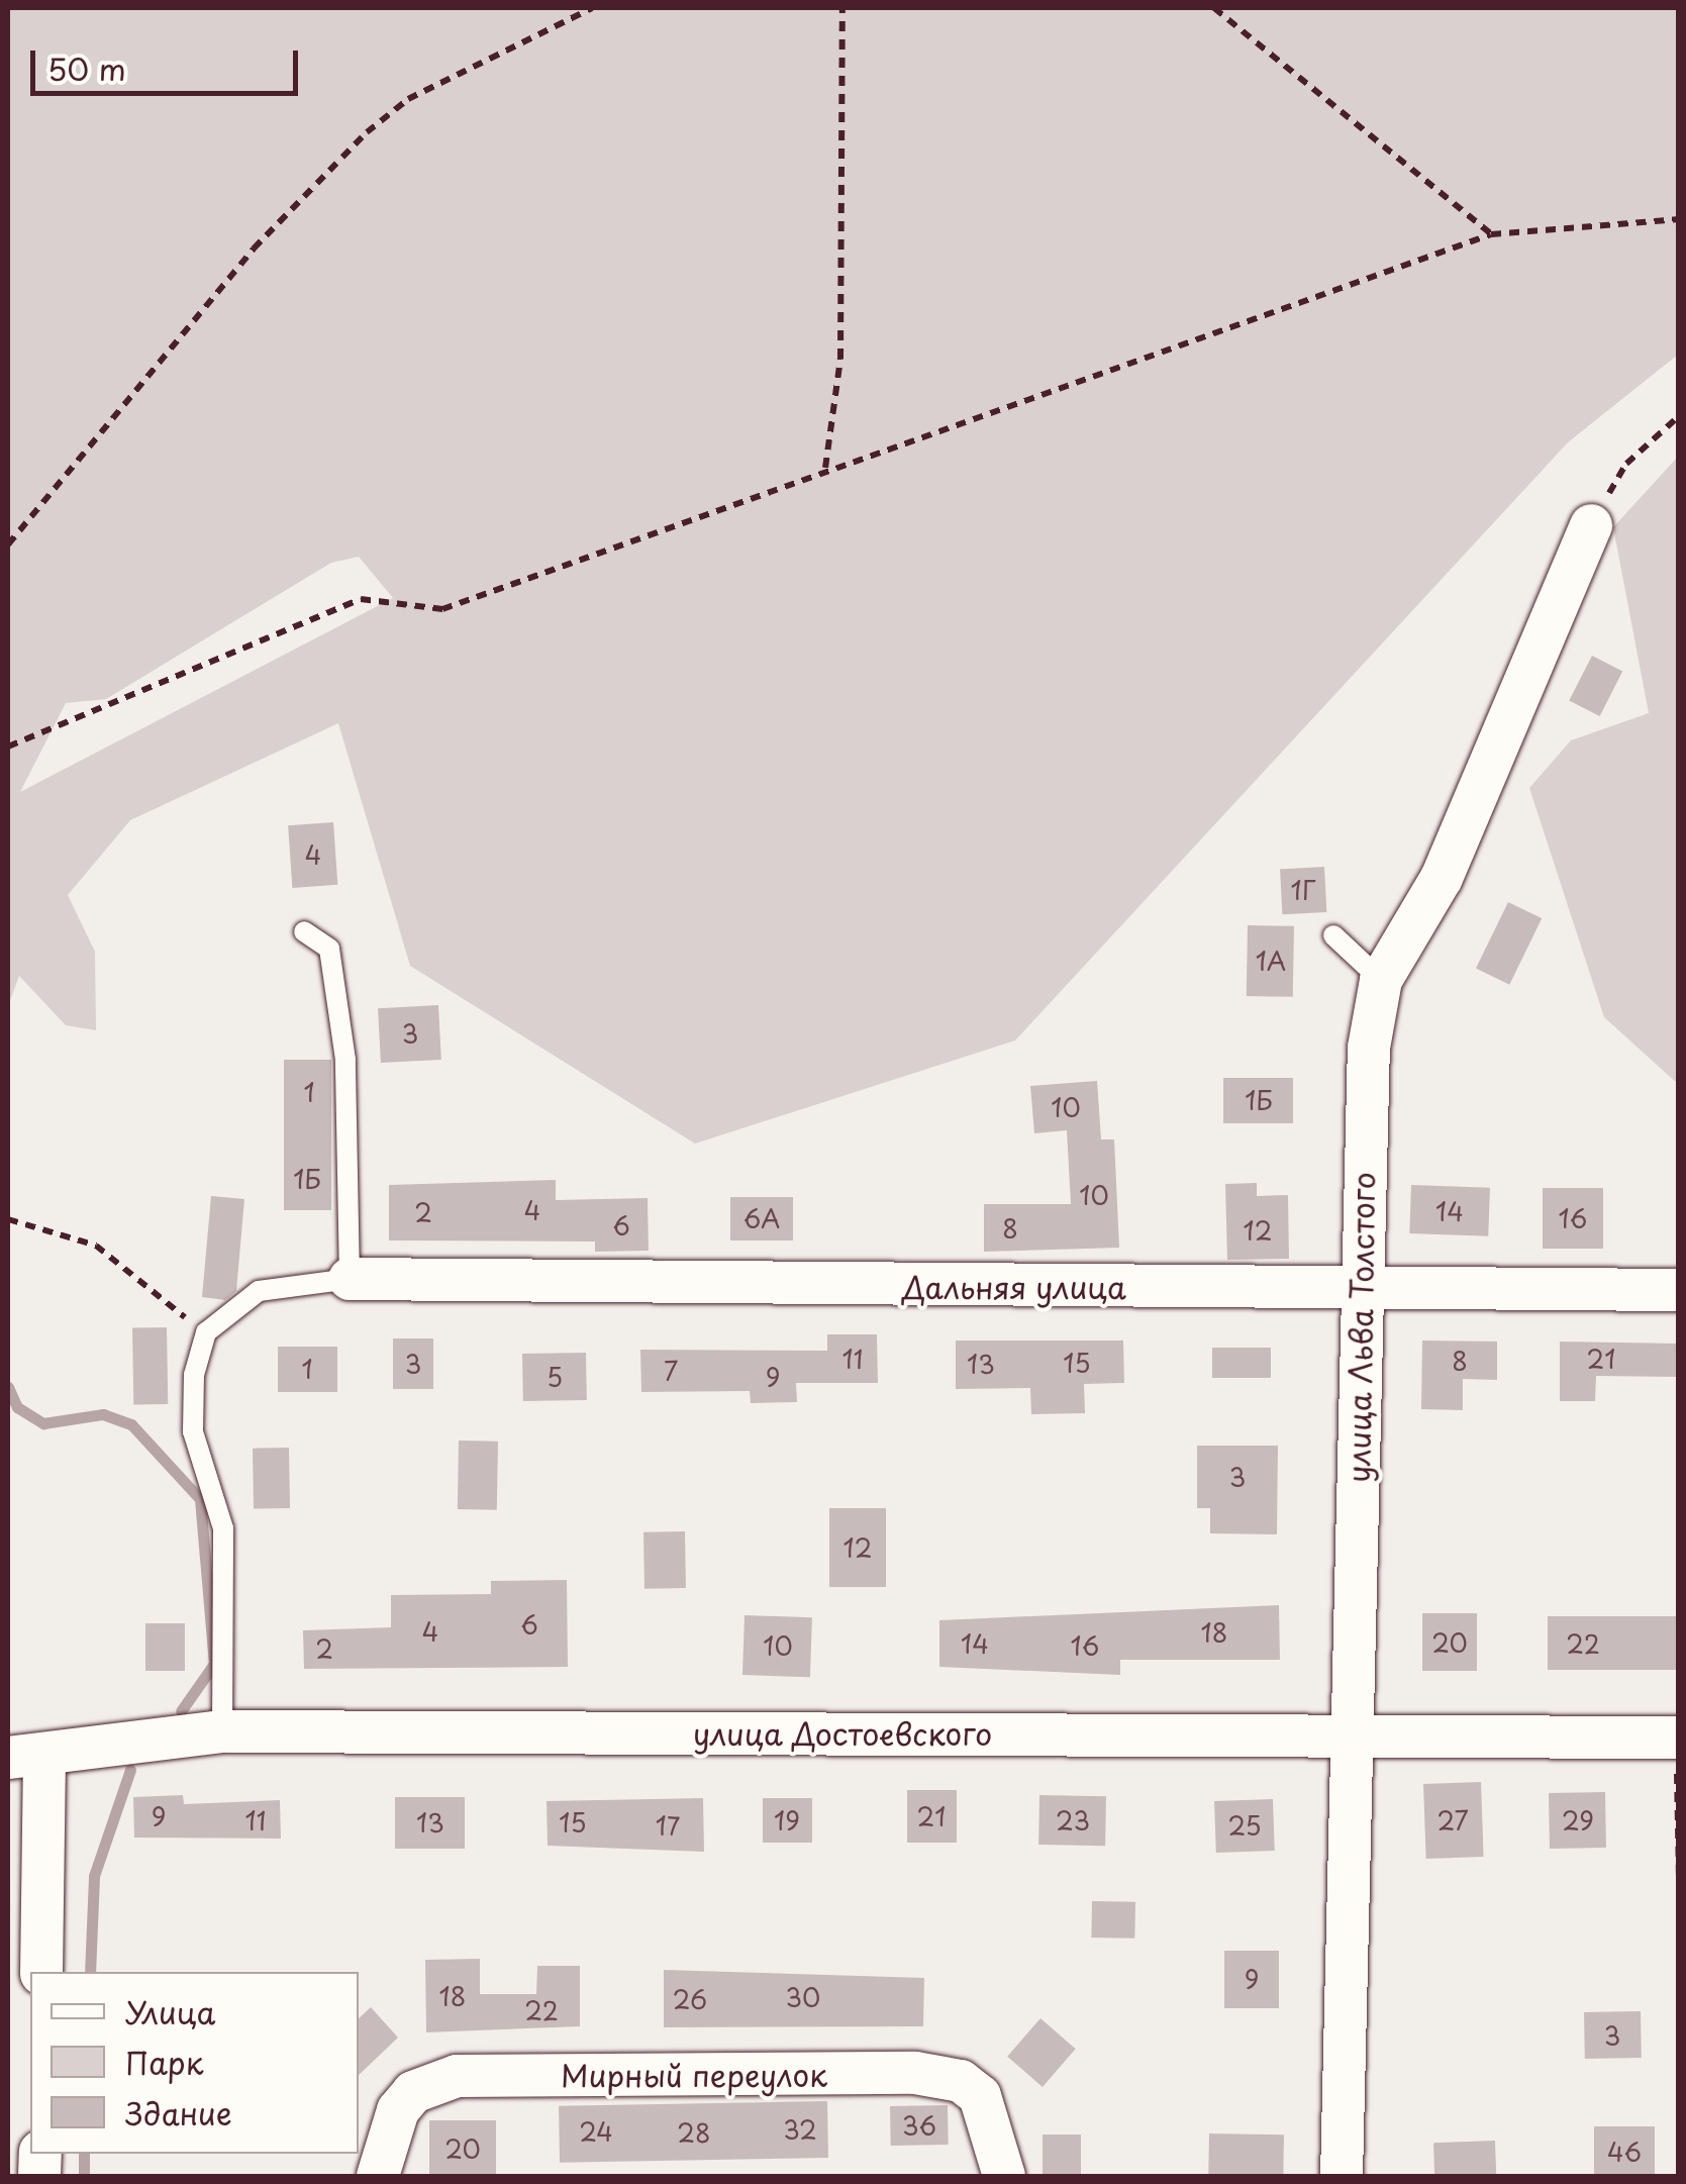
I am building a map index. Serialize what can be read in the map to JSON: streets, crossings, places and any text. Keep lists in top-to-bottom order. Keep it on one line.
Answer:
{"streets":{"street":["Дальняя улица","улица Льва Толстого","улица Достоевского","Мирный переулок"]},"crossings":[["Дальняя улица","улица Льва Толстого"],["улица Льва Толстого","улица Достоевского"]],"house_numbers":["4","1Г","1А","3","1","1Б","10","1Б","10","4","14","2","6А","16","6","8","12","11","21","8","15","3","13","1","7","5","9","3","12","6","4","18","20","14","22","10","16","2","9","21","11","19","23","27","29","13","15","17","25","9","18","30","26","22","3","36","32","24","28","20","46"],"legend":["Улица","Парк","Здание"],"scale_bar":"50 m"}
